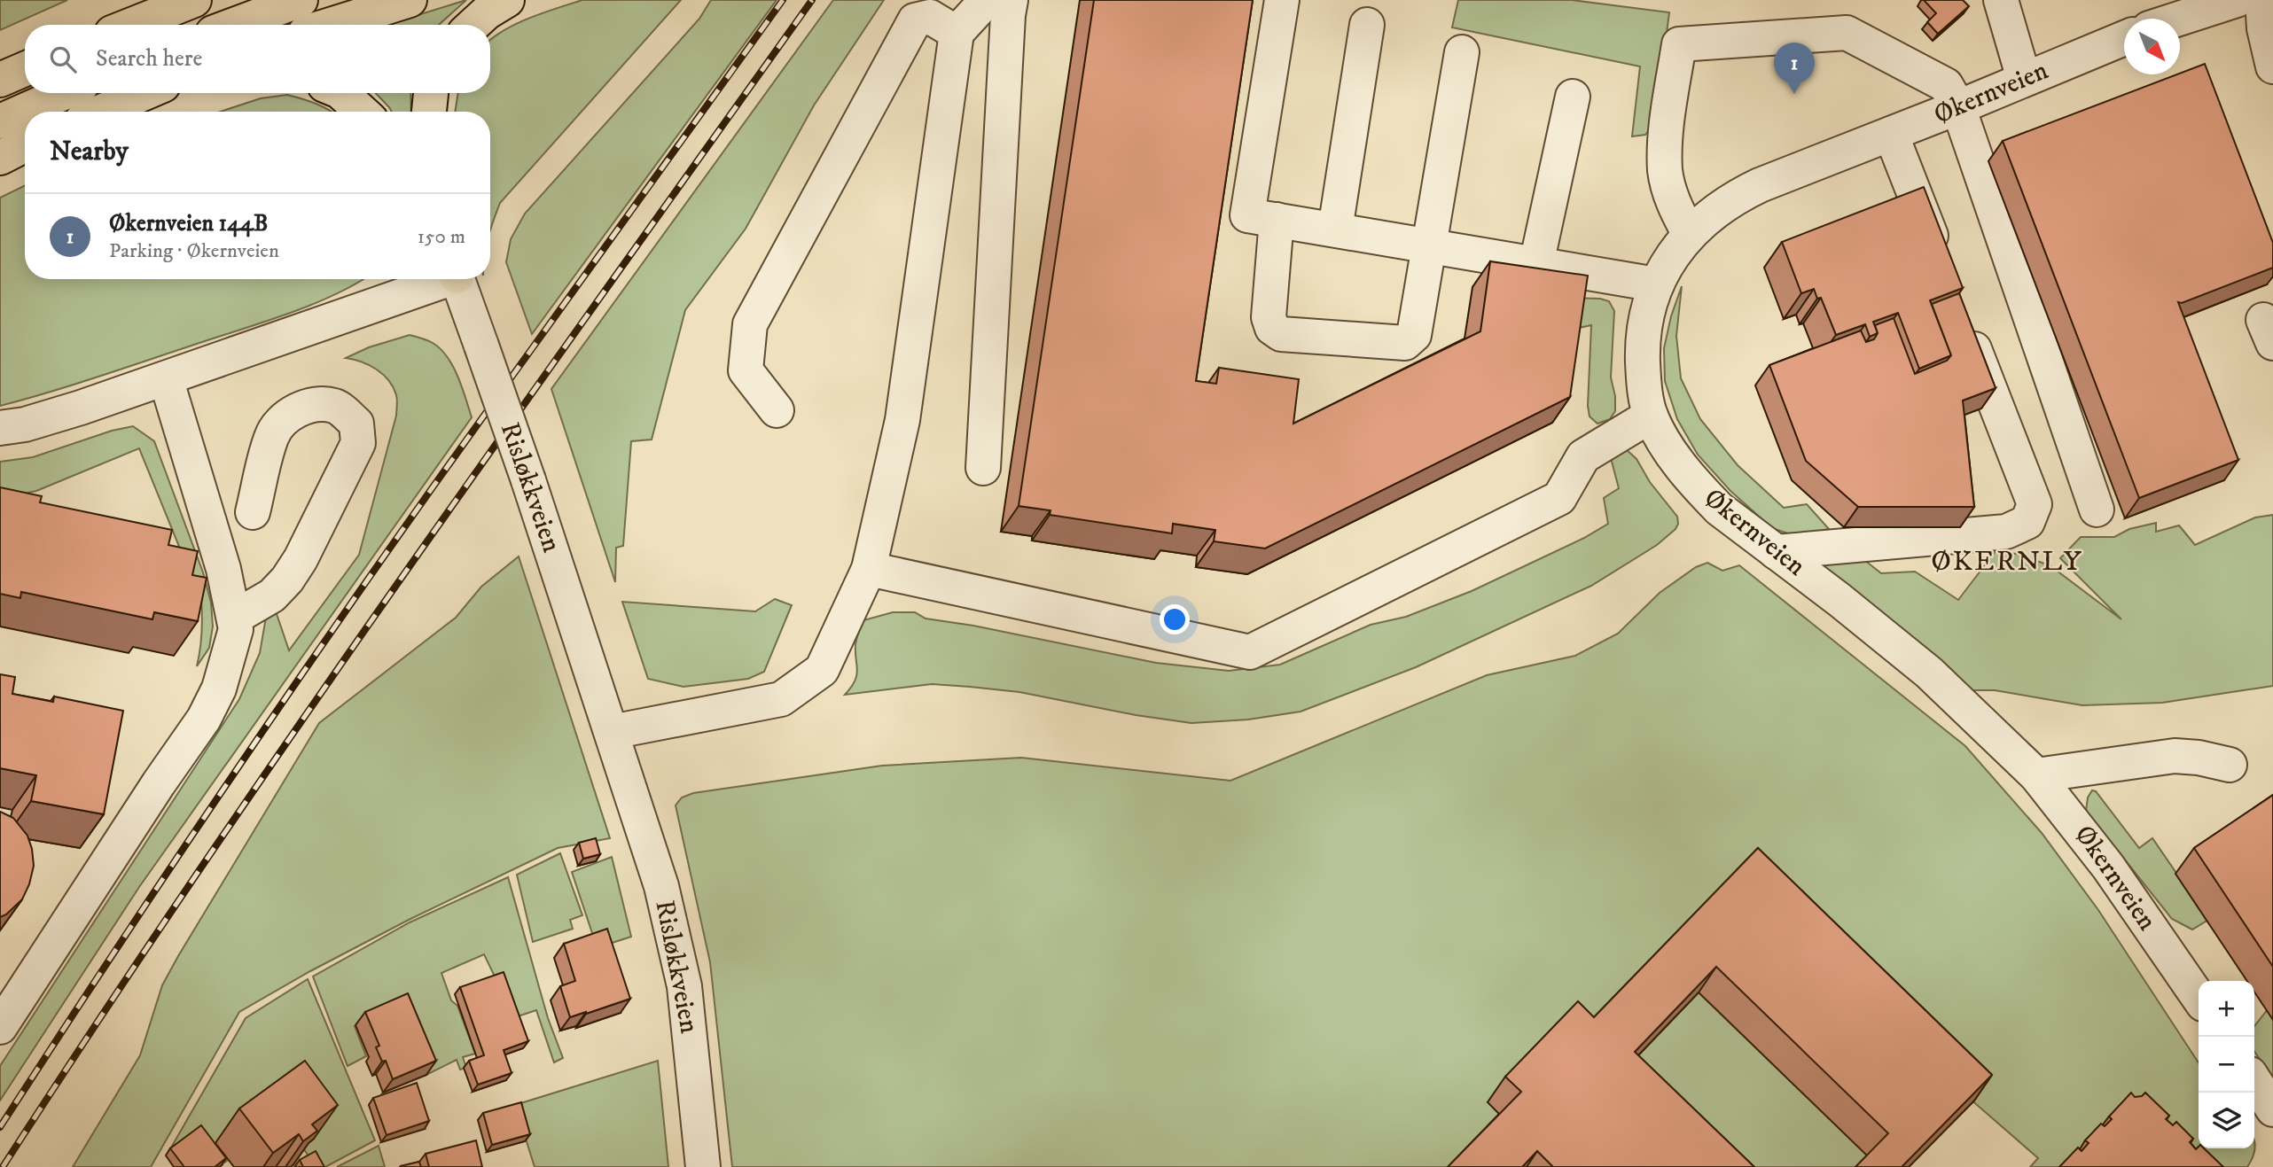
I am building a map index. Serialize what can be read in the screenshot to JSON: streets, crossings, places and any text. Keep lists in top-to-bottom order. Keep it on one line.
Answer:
{"streets":{"street":["Økernveien","Risløkkveien"]},"districts":["ØKERNLY"],"north":"bottom right","page":{"search":"Search here","pins":"1","heading":"Nearby","list":[{"mark":"1","name":"Økernveien 144B","note":"Parking · Økernveien","value":"150 m"}],"map_buttons":["+","−"]}}
